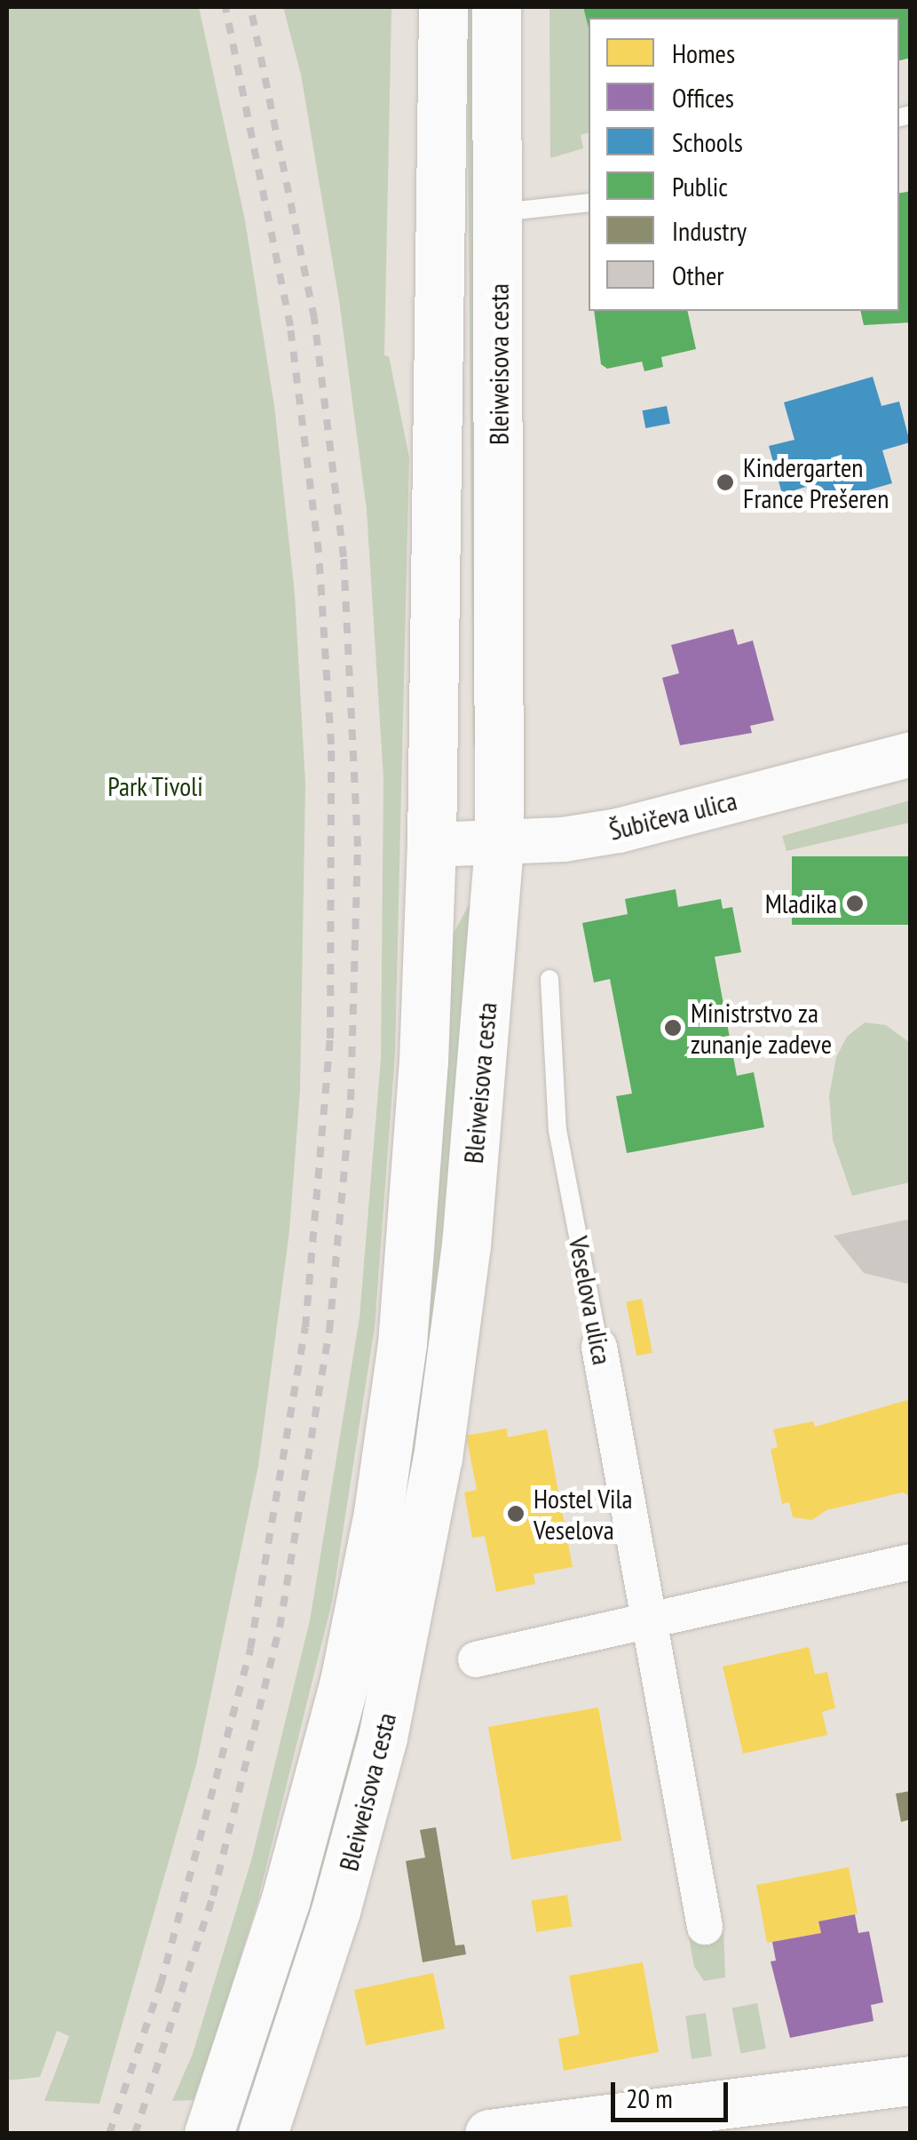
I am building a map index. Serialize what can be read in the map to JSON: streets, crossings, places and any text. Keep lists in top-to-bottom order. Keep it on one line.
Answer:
{"streets":{"main road":["Bleiweisova cesta"],"street":["Šubičeva ulica","Veselova ulica"]},"crossings":[["Bleiweisova cesta","Šubičeva ulica"]],"parks":["Park Tivoli"],"places":["Kindergarten France Prešeren","Mladika","Ministrstvo za zunanje zadeve","Hostel Vila Veselova"],"legend":["Homes","Offices","Schools","Public","Industry","Other"],"scale_bar":"20 m"}
